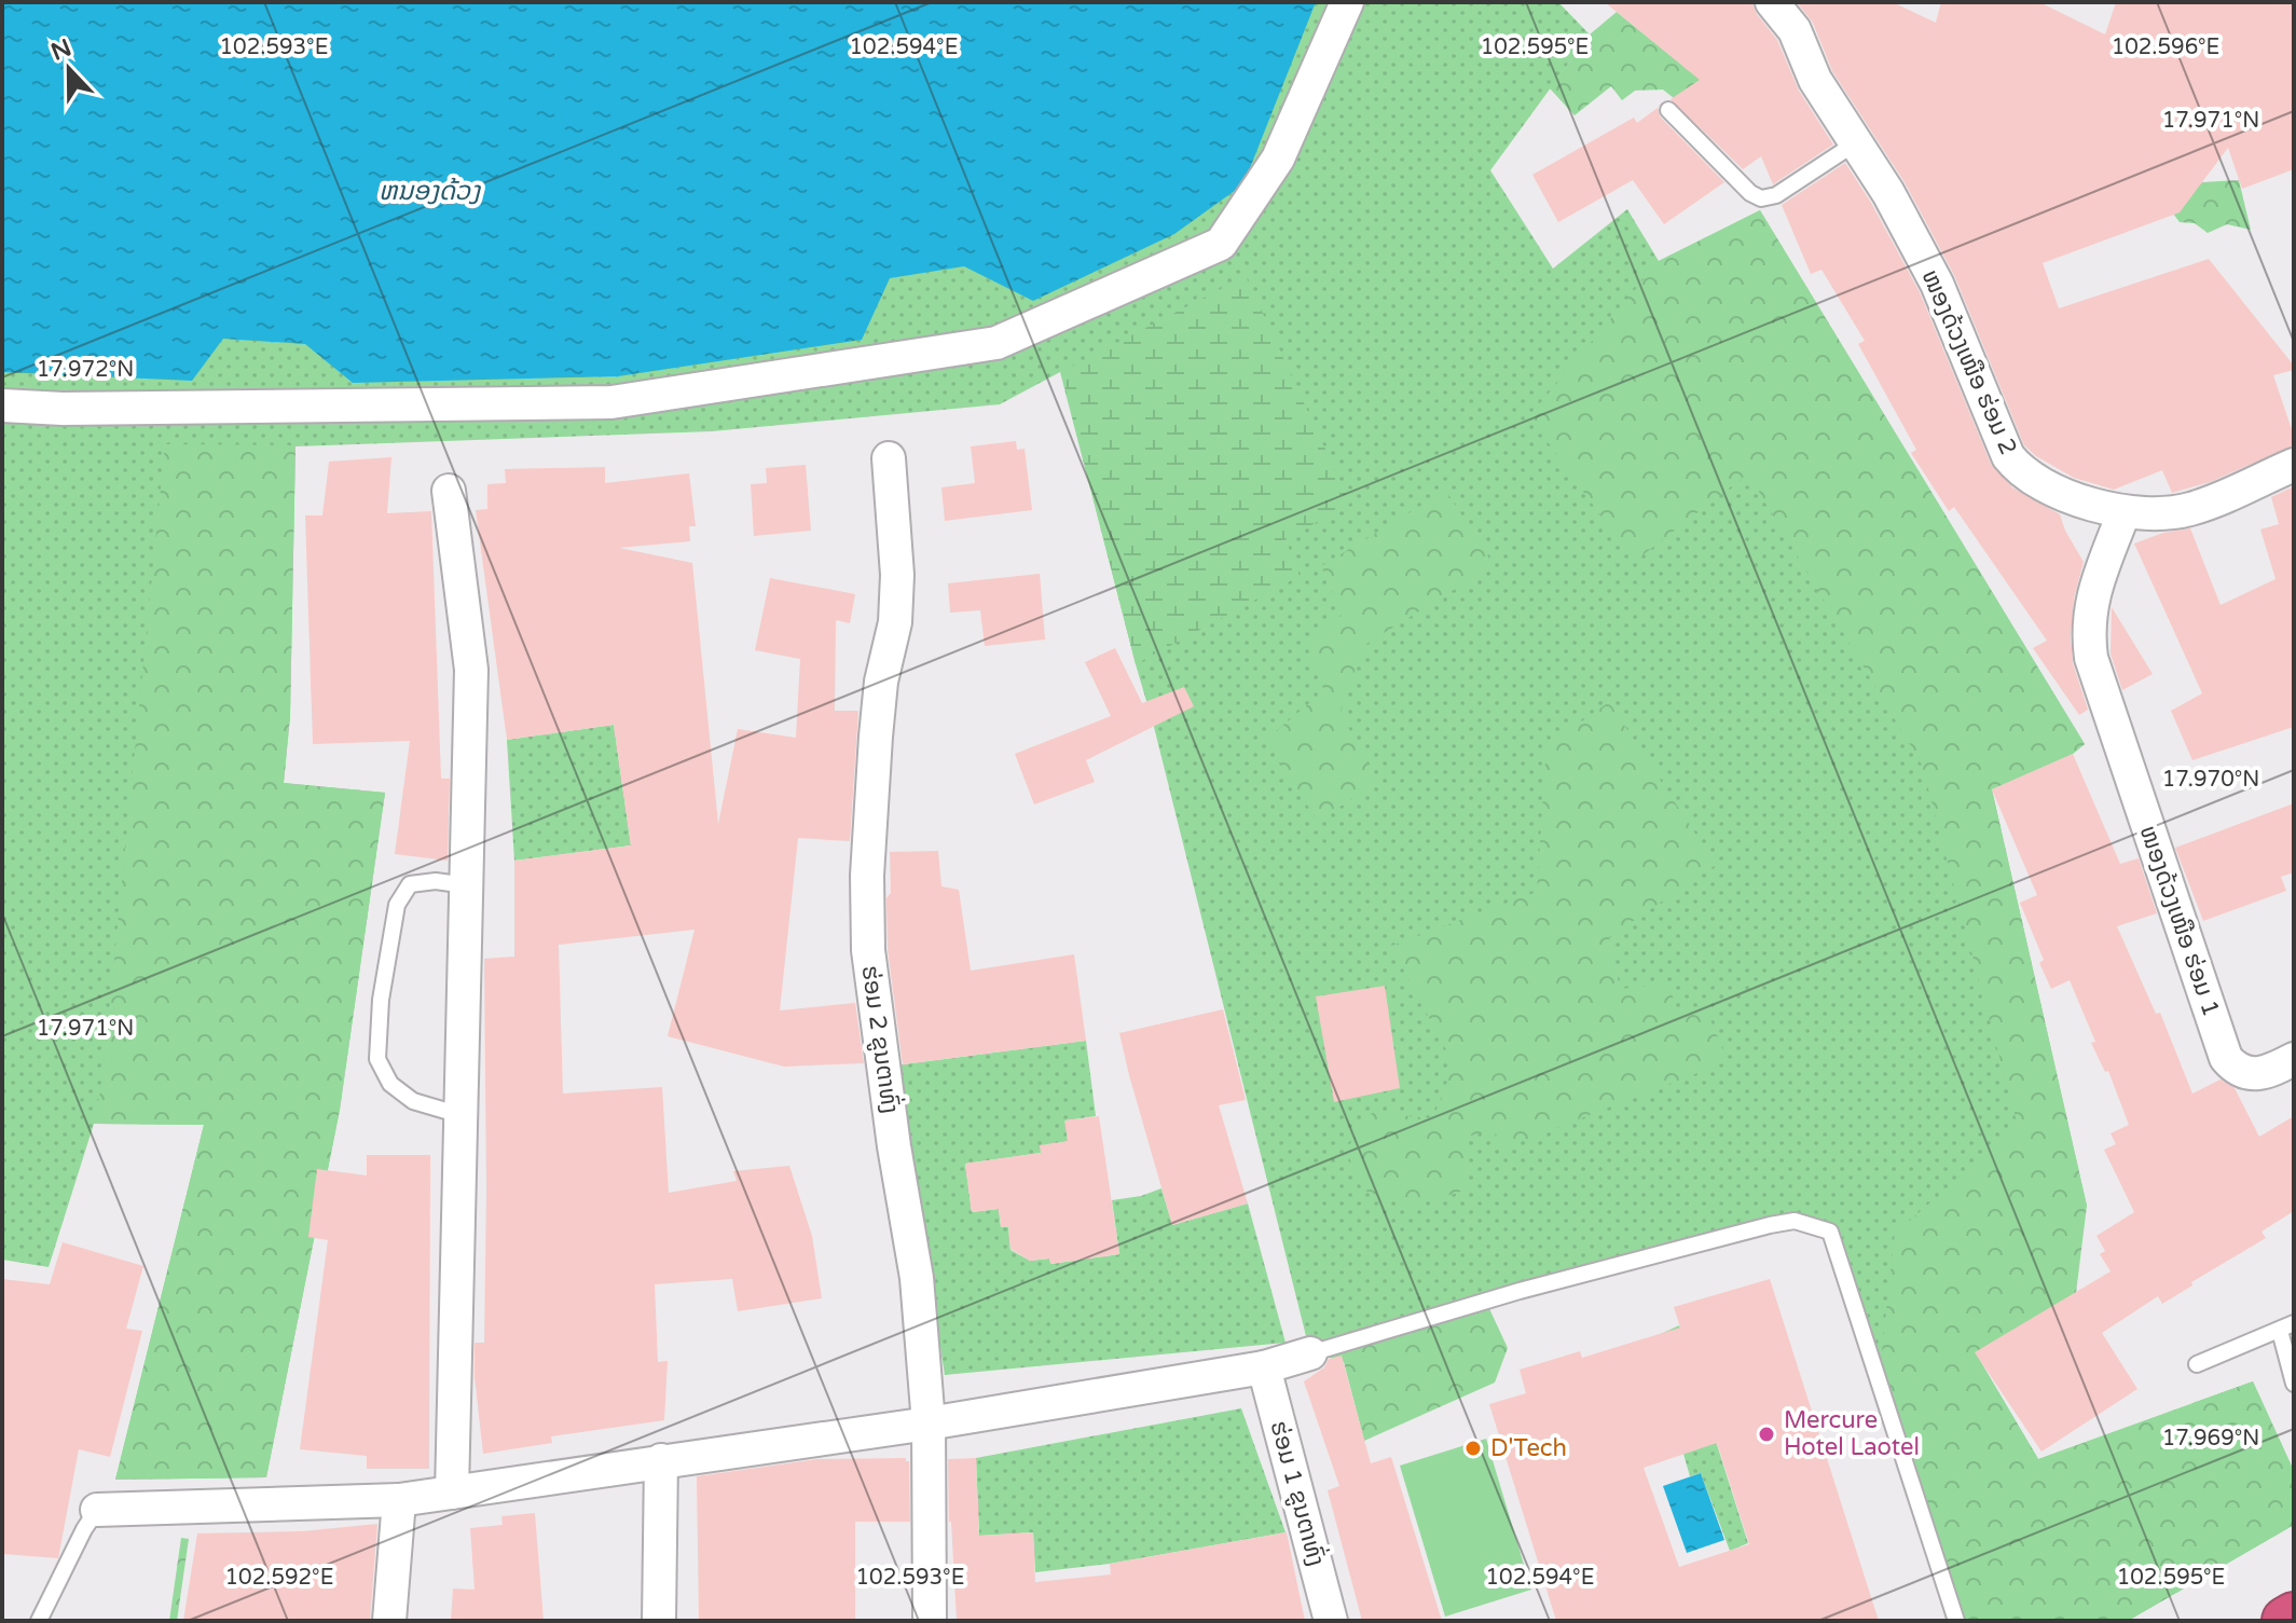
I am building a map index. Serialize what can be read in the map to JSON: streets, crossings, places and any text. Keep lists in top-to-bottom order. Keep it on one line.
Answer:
{"streets":{"street":["ໜອງດ້ວງເໜືອ ຮ່ອມ 2","ໜອງດ້ວງເໜືອ ຮ່ອມ 1","ຮ່ອມ 2 ຂູນຕາທົ່ງ","ຮ່ອມ 1 ຂູນຕາທົ່ງ"]},"crossings":[["ໜອງດ້ວງເໜືອ ຮ່ອມ 2","ໜອງດ້ວງເໜືອ ຮ່ອມ 1"]],"water":["ຫນອງດ້ວງ"],"places":["Mercure Hotel Laotel","D'Tech"],"north":"top","coordinates":["102.593°E","102.594°E","102.595°E","102.596°E","17.971°N","17.972°N","17.970°N","17.969°N","102.592°E"]}
